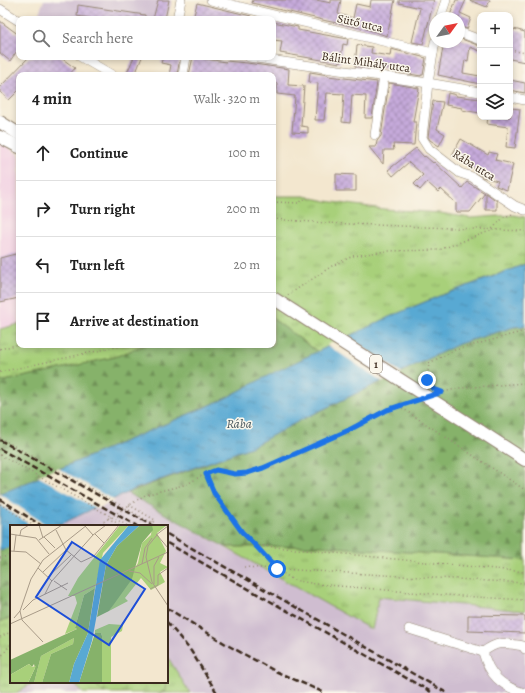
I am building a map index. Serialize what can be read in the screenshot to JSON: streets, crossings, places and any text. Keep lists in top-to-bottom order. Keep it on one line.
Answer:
{"streets":{"main road":["1"],"street":["Sütő utca","Bálint Mihály utca","Rába utca"]},"crossings":[["Sütő utca","Rába utca"],["Bálint Mihály utca","Rába utca"]],"water":["Rába"],"north":"top right","page":{"map_buttons":["+","−"],"search":"Search here","heading":["4 min","Walk · 320 m"],"list":[["Continue","100 m"],["Turn right","200 m"],["Turn left","20 m"],"Arrive at destination"]}}
